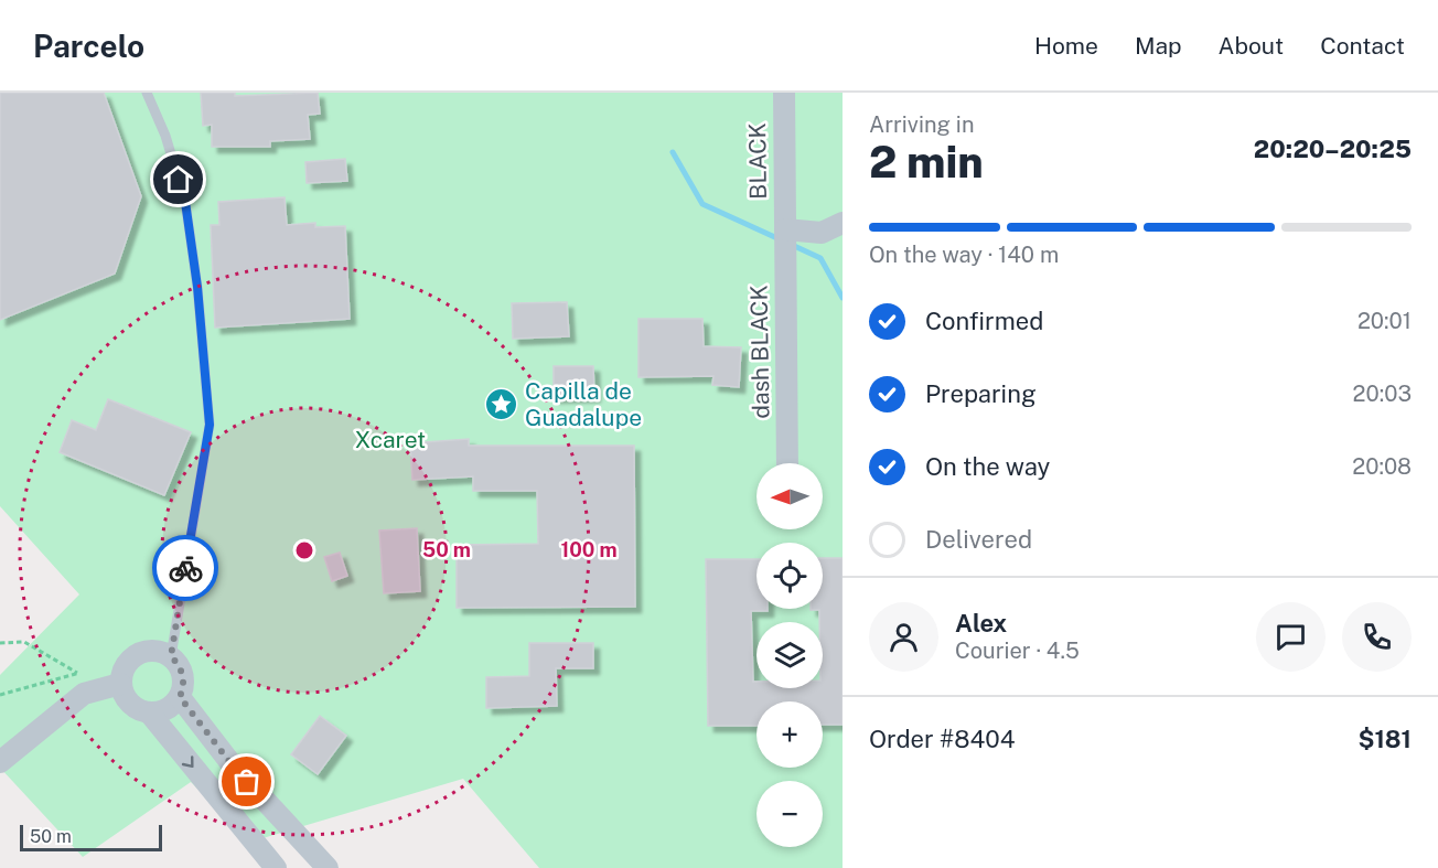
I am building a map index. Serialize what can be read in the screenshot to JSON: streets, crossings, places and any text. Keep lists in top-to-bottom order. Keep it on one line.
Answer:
{"streets":{"street":["BLACK","dash BLACK"]},"crossings":[["BLACK","dash BLACK"]],"parks":["Xcaret"],"places":{"place":["Capilla de Guadalupe"]},"scale_bar":"50 m","north":"left","page":{"header":"Parcelo","nav":["Home","Map","About","Contact"],"heading":["2 min","Arriving in","20:20–20:25"],"panel":["Alex","Courier · 4.5","Order #8404","$181"],"bar":"On the way · 140 m","list":[["Confirmed","20:01"],["Preparing","20:03"],["On the way","20:08"],"Delivered"],"map_buttons":["+","−"],"scale":"50 m"},"rings":["50 m","100 m"]}
